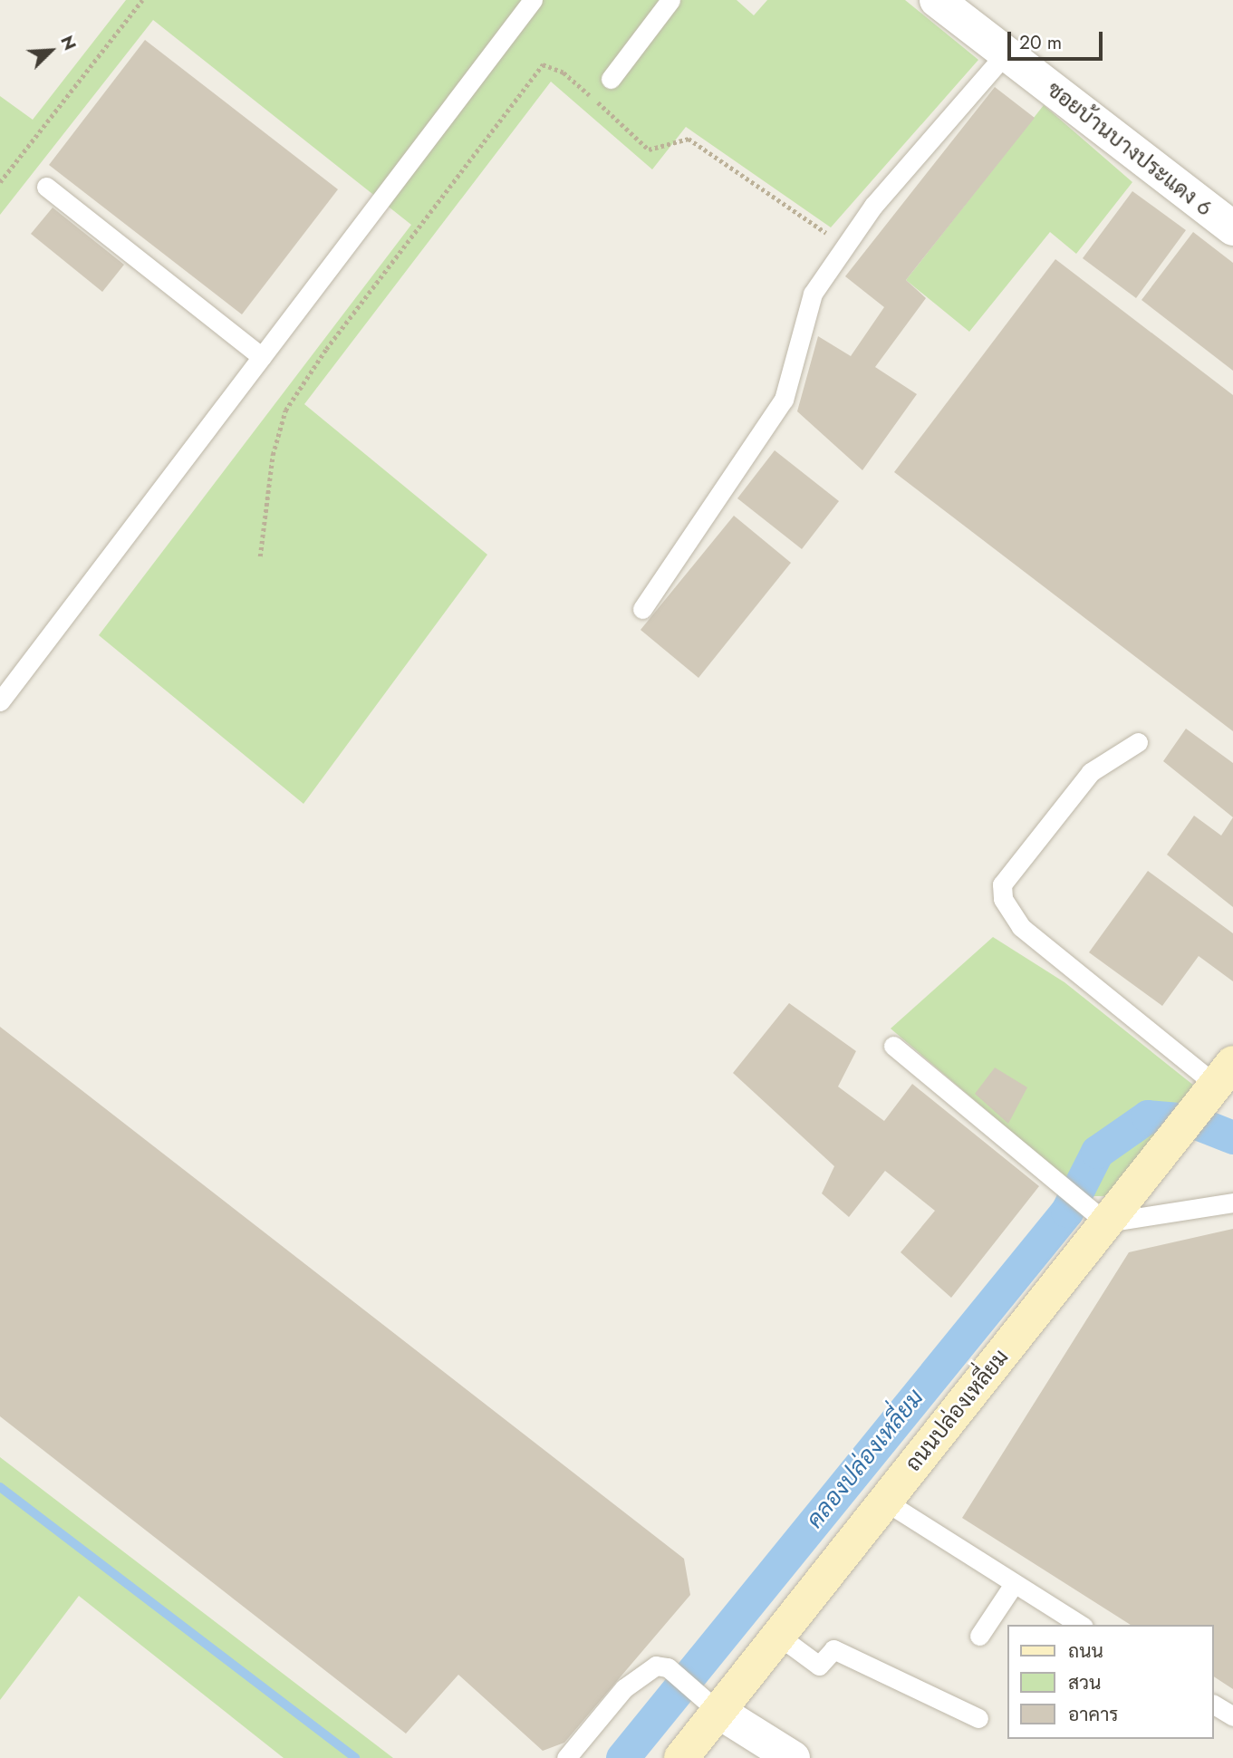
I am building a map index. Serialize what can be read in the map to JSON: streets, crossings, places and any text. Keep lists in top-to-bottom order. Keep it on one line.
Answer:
{"streets":{"street":["ซอยบ้านบางประแดง 6","ถนนปล่องเหลี่ยม"]},"water":["คลองปล่องเหลี่ยม"],"legend":["ถนน","สวน","อาคาร"],"scale_bar":"20 m","north":"top right"}
